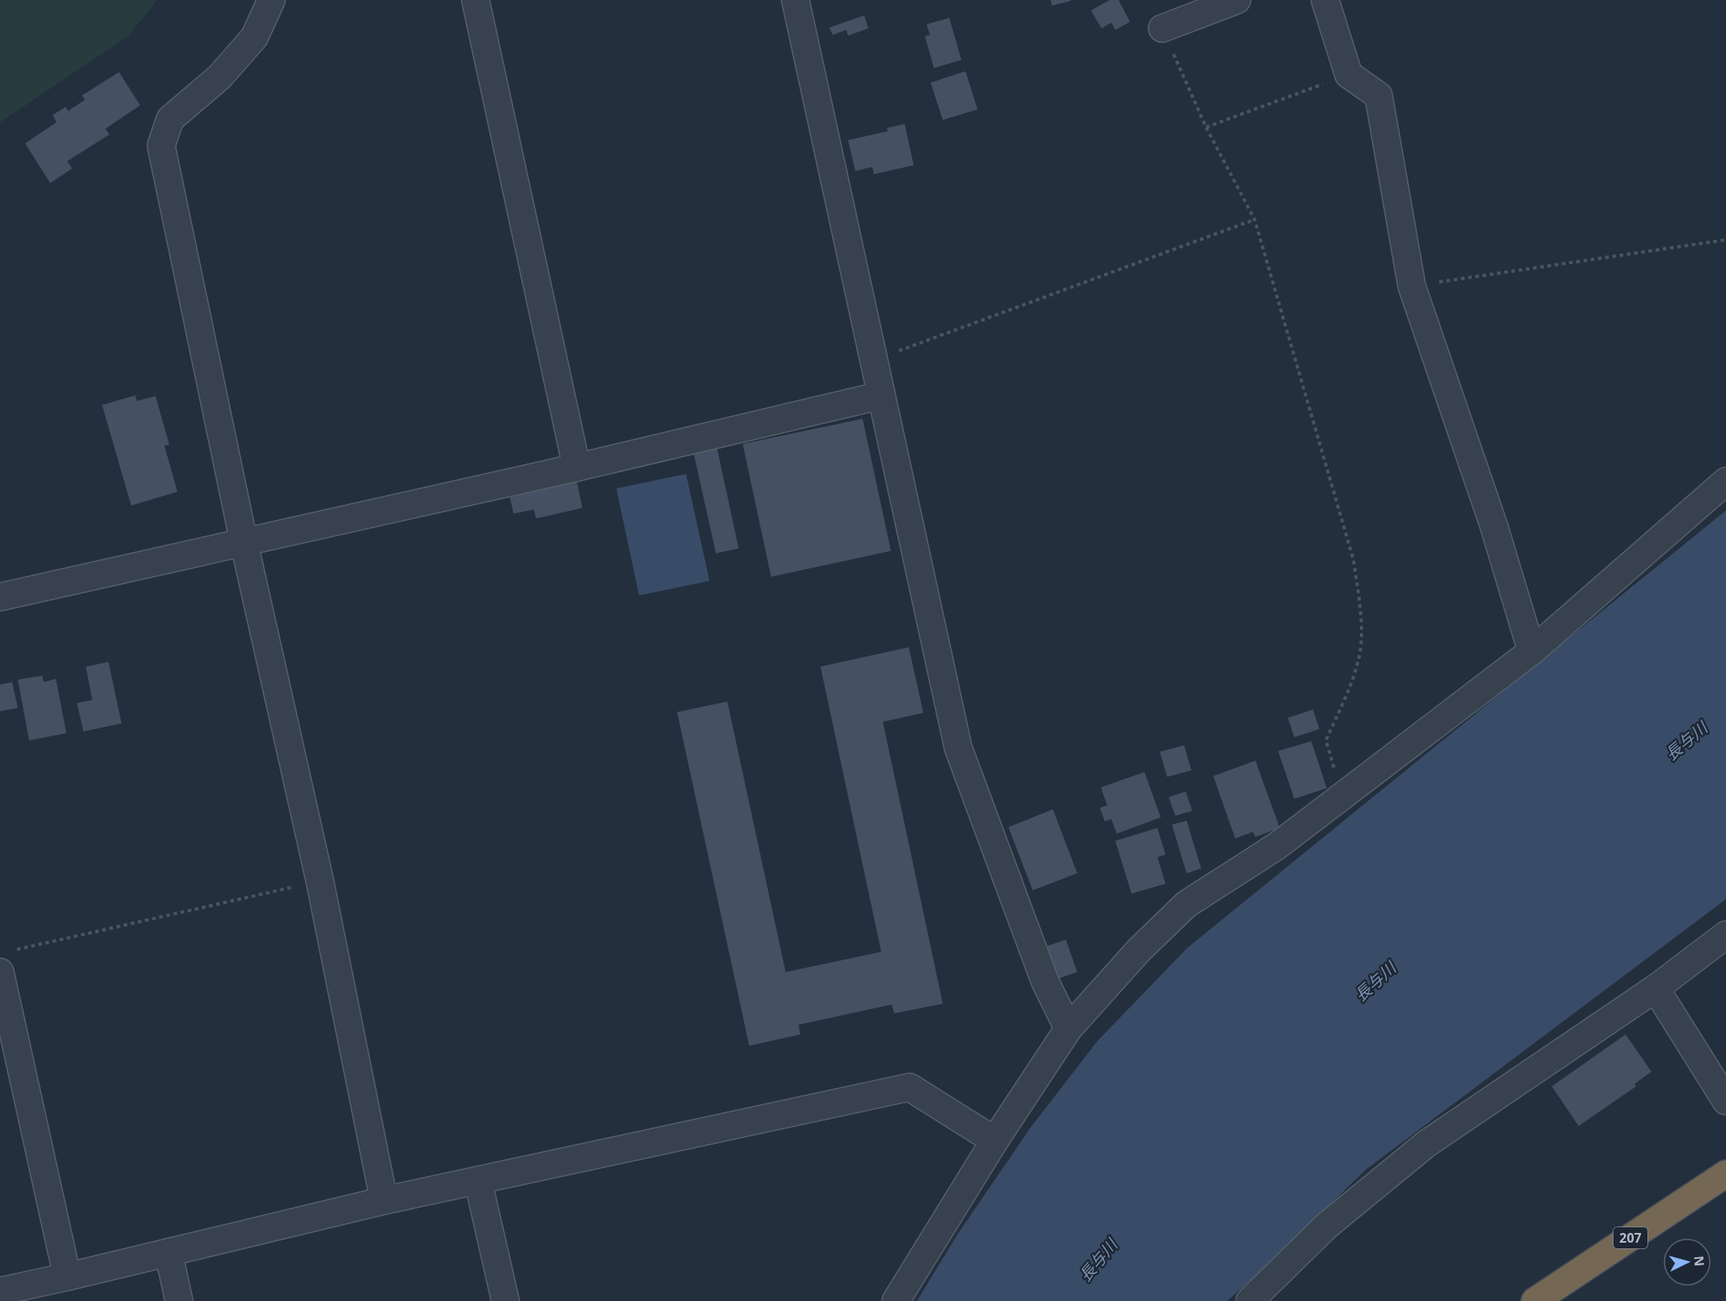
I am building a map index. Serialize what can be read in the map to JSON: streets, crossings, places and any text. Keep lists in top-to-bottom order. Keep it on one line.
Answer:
{"streets":{"highway":["207"]},"water":["長与川"],"north":"right"}
